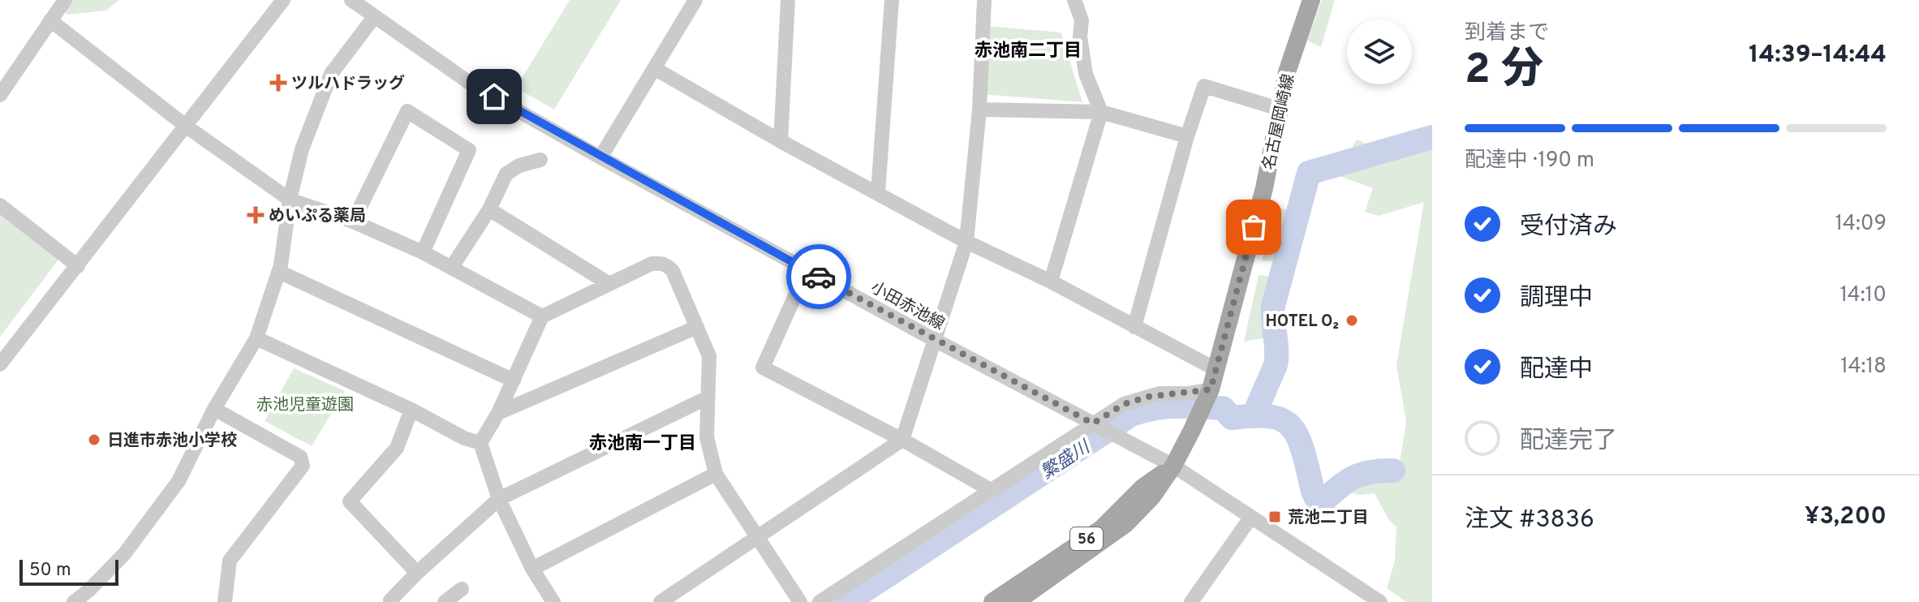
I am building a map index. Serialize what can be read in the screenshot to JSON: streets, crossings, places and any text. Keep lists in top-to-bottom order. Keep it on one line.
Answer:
{"streets":{"main road":["名古屋岡崎線","56"],"street":["小田赤池線"]},"crossings":[["名古屋岡崎線","小田赤池線"]],"districts":["赤池南二丁目","赤池南一丁目"],"water":["繁盛川"],"parks":["赤池児童遊園"],"places":{"health":["ツルハドラッグ","めいぷる薬局"],"other":["HOTEL O₂","日進市赤池小学校"],"transit":["荒池二丁目"]},"scale_bar":"50 m","page":{"heading":["2 分","到着まで","14:39–14:44"],"panel":["注文 #3836","¥3,200"],"bar":"配達中 · 190 m","list":[["受付済み","14:09"],["調理中","14:10"],["配達中","14:18"],"配達完了"],"scale":"50 m"}}
